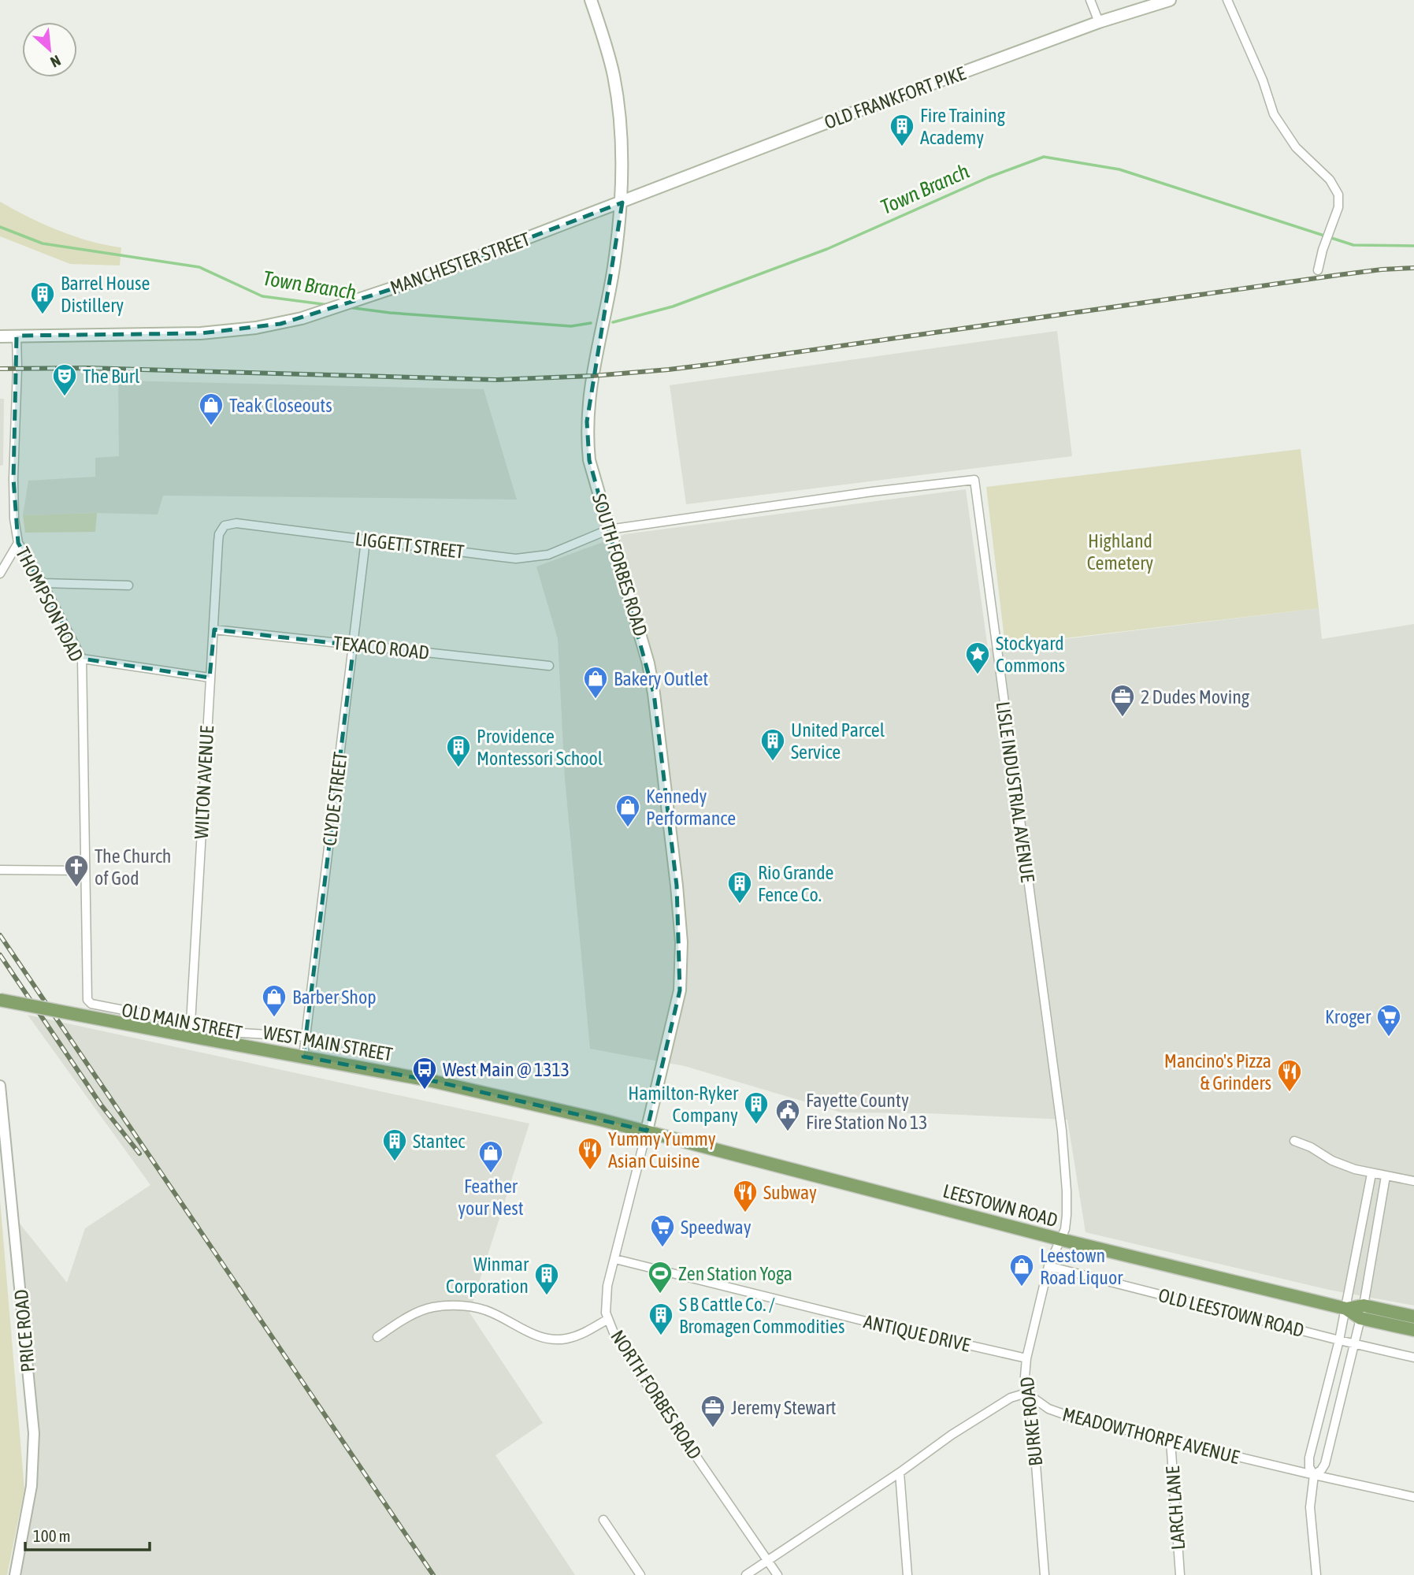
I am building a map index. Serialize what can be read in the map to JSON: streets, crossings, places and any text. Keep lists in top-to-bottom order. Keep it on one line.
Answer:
{"streets":{"main road":["OLD FRANKFORT PIKE","MANCHESTER STREET","SOUTH FORBES ROAD","WEST MAIN STREET","LEESTOWN ROAD"],"street":["LIGGETT STREET","THOMPSON ROAD","TEXACO ROAD","WILTON AVENUE","LISLE INDUSTRIAL AVENUE","CLYDE STREET","OLD MAIN STREET","OLD LEESTOWN ROAD","PRICE ROAD","ANTIQUE DRIVE","NORTH FORBES ROAD","BURKE ROAD","MEADOWTHORPE AVENUE","LARCH LANE"]},"crossings":[["OLD FRANKFORT PIKE","MANCHESTER STREET"],["OLD FRANKFORT PIKE","SOUTH FORBES ROAD"],["MANCHESTER STREET","SOUTH FORBES ROAD"],["MANCHESTER STREET","THOMPSON ROAD"],["LIGGETT STREET","SOUTH FORBES ROAD"],["LIGGETT STREET","WILTON AVENUE"],["LIGGETT STREET","LISLE INDUSTRIAL AVENUE"],["LIGGETT STREET","CLYDE STREET"],["SOUTH FORBES ROAD","LISLE INDUSTRIAL AVENUE"],["SOUTH FORBES ROAD","WEST MAIN STREET"],["SOUTH FORBES ROAD","LEESTOWN ROAD"],["SOUTH FORBES ROAD","NORTH FORBES ROAD"],["THOMPSON ROAD","OLD MAIN STREET"],["TEXACO ROAD","WILTON AVENUE"],["TEXACO ROAD","CLYDE STREET"],["WILTON AVENUE","OLD MAIN STREET"],["LISLE INDUSTRIAL AVENUE","LEESTOWN ROAD"],["LISLE INDUSTRIAL AVENUE","BURKE ROAD"],["CLYDE STREET","OLD MAIN STREET"],["CLYDE STREET","WEST MAIN STREET"],["WEST MAIN STREET","LEESTOWN ROAD"],["WEST MAIN STREET","NORTH FORBES ROAD"],["LEESTOWN ROAD","NORTH FORBES ROAD"],["LEESTOWN ROAD","BURKE ROAD"],["OLD LEESTOWN ROAD","BURKE ROAD"],["ANTIQUE DRIVE","NORTH FORBES ROAD"],["ANTIQUE DRIVE","BURKE ROAD"],["BURKE ROAD","MEADOWTHORPE AVENUE"],["MEADOWTHORPE AVENUE","LARCH LANE"]],"water":["Town Branch"],"parks":["Highland Cemetery"],"places":{"building":["Fire Training Academy","Barrel House Distillery","United Parcel Service","Providence Montessori School","Rio Grande Fence Co.","Hamilton-Ryker Company","Stantec","Winmar Corporation","S B Cattle Co. / Bromagen Commodities"],"theatre":["The Burl"],"shop":["Teak Closeouts","Bakery Outlet","Kennedy Performance","Barber Shop","Feather your Nest","Leestown Road Liquor"],"place":["Stockyard Commons"],"office":["2 Dudes Moving","Jeremy Stewart"],"church":["The Church of God"],"supermarket":["Kroger","Speedway"],"bus stop":["West Main @ 1313"],"restaurant":["Mancino's Pizza & Grinders","Yummy Yummy Asian Cuisine","Subway"],"public building":["Fayette County Fire Station No 13"],"sports":["Zen Station Yoga"]},"scale_bar":"100 m","north":"bottom right"}
